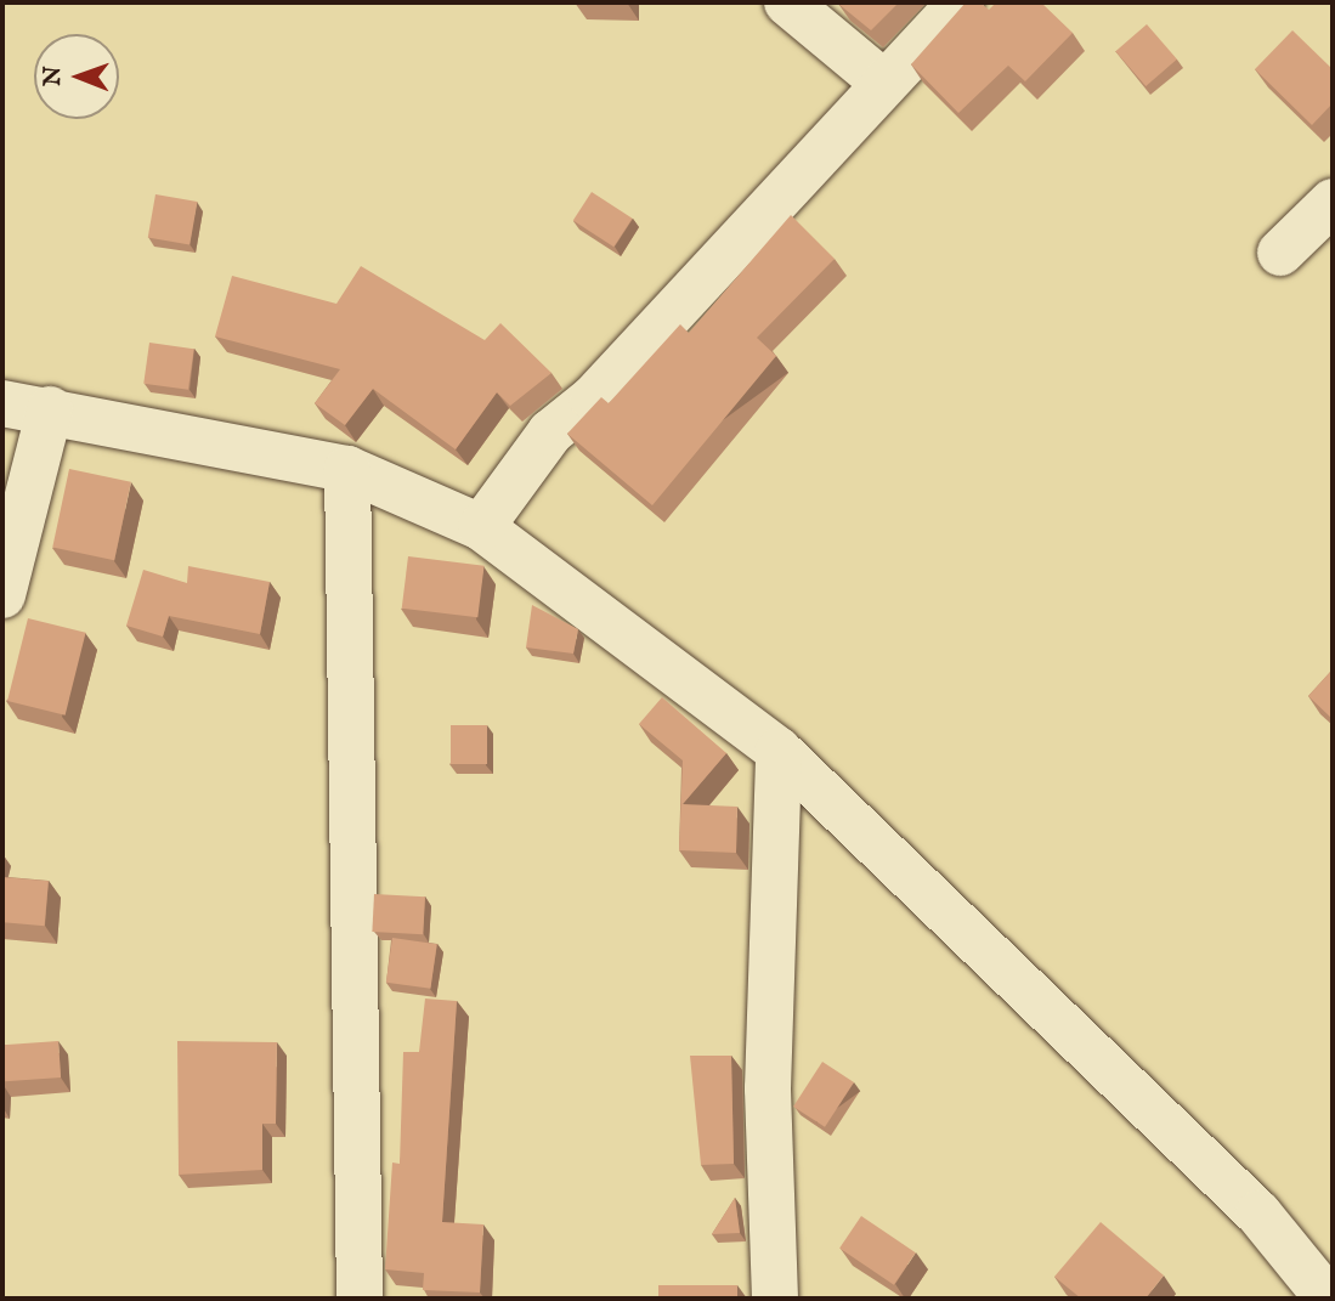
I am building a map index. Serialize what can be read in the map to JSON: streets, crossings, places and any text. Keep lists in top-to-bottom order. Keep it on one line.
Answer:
{"north":"left"}
